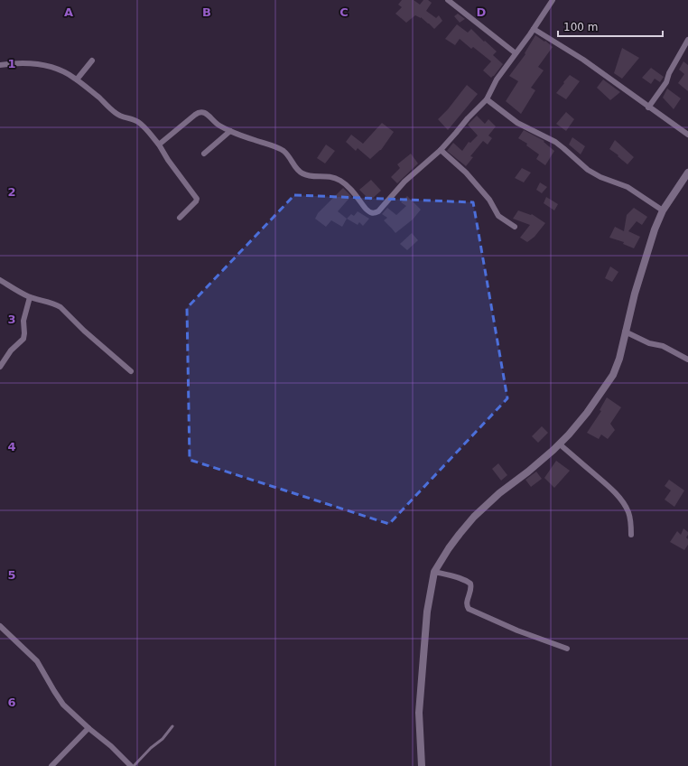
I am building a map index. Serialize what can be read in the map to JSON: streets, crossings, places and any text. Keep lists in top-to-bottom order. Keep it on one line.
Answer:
{"scale_bar":"100 m","grid":{"columns":["A","B","C","D"],"rows":["1","2","3","4","5","6"]}}
